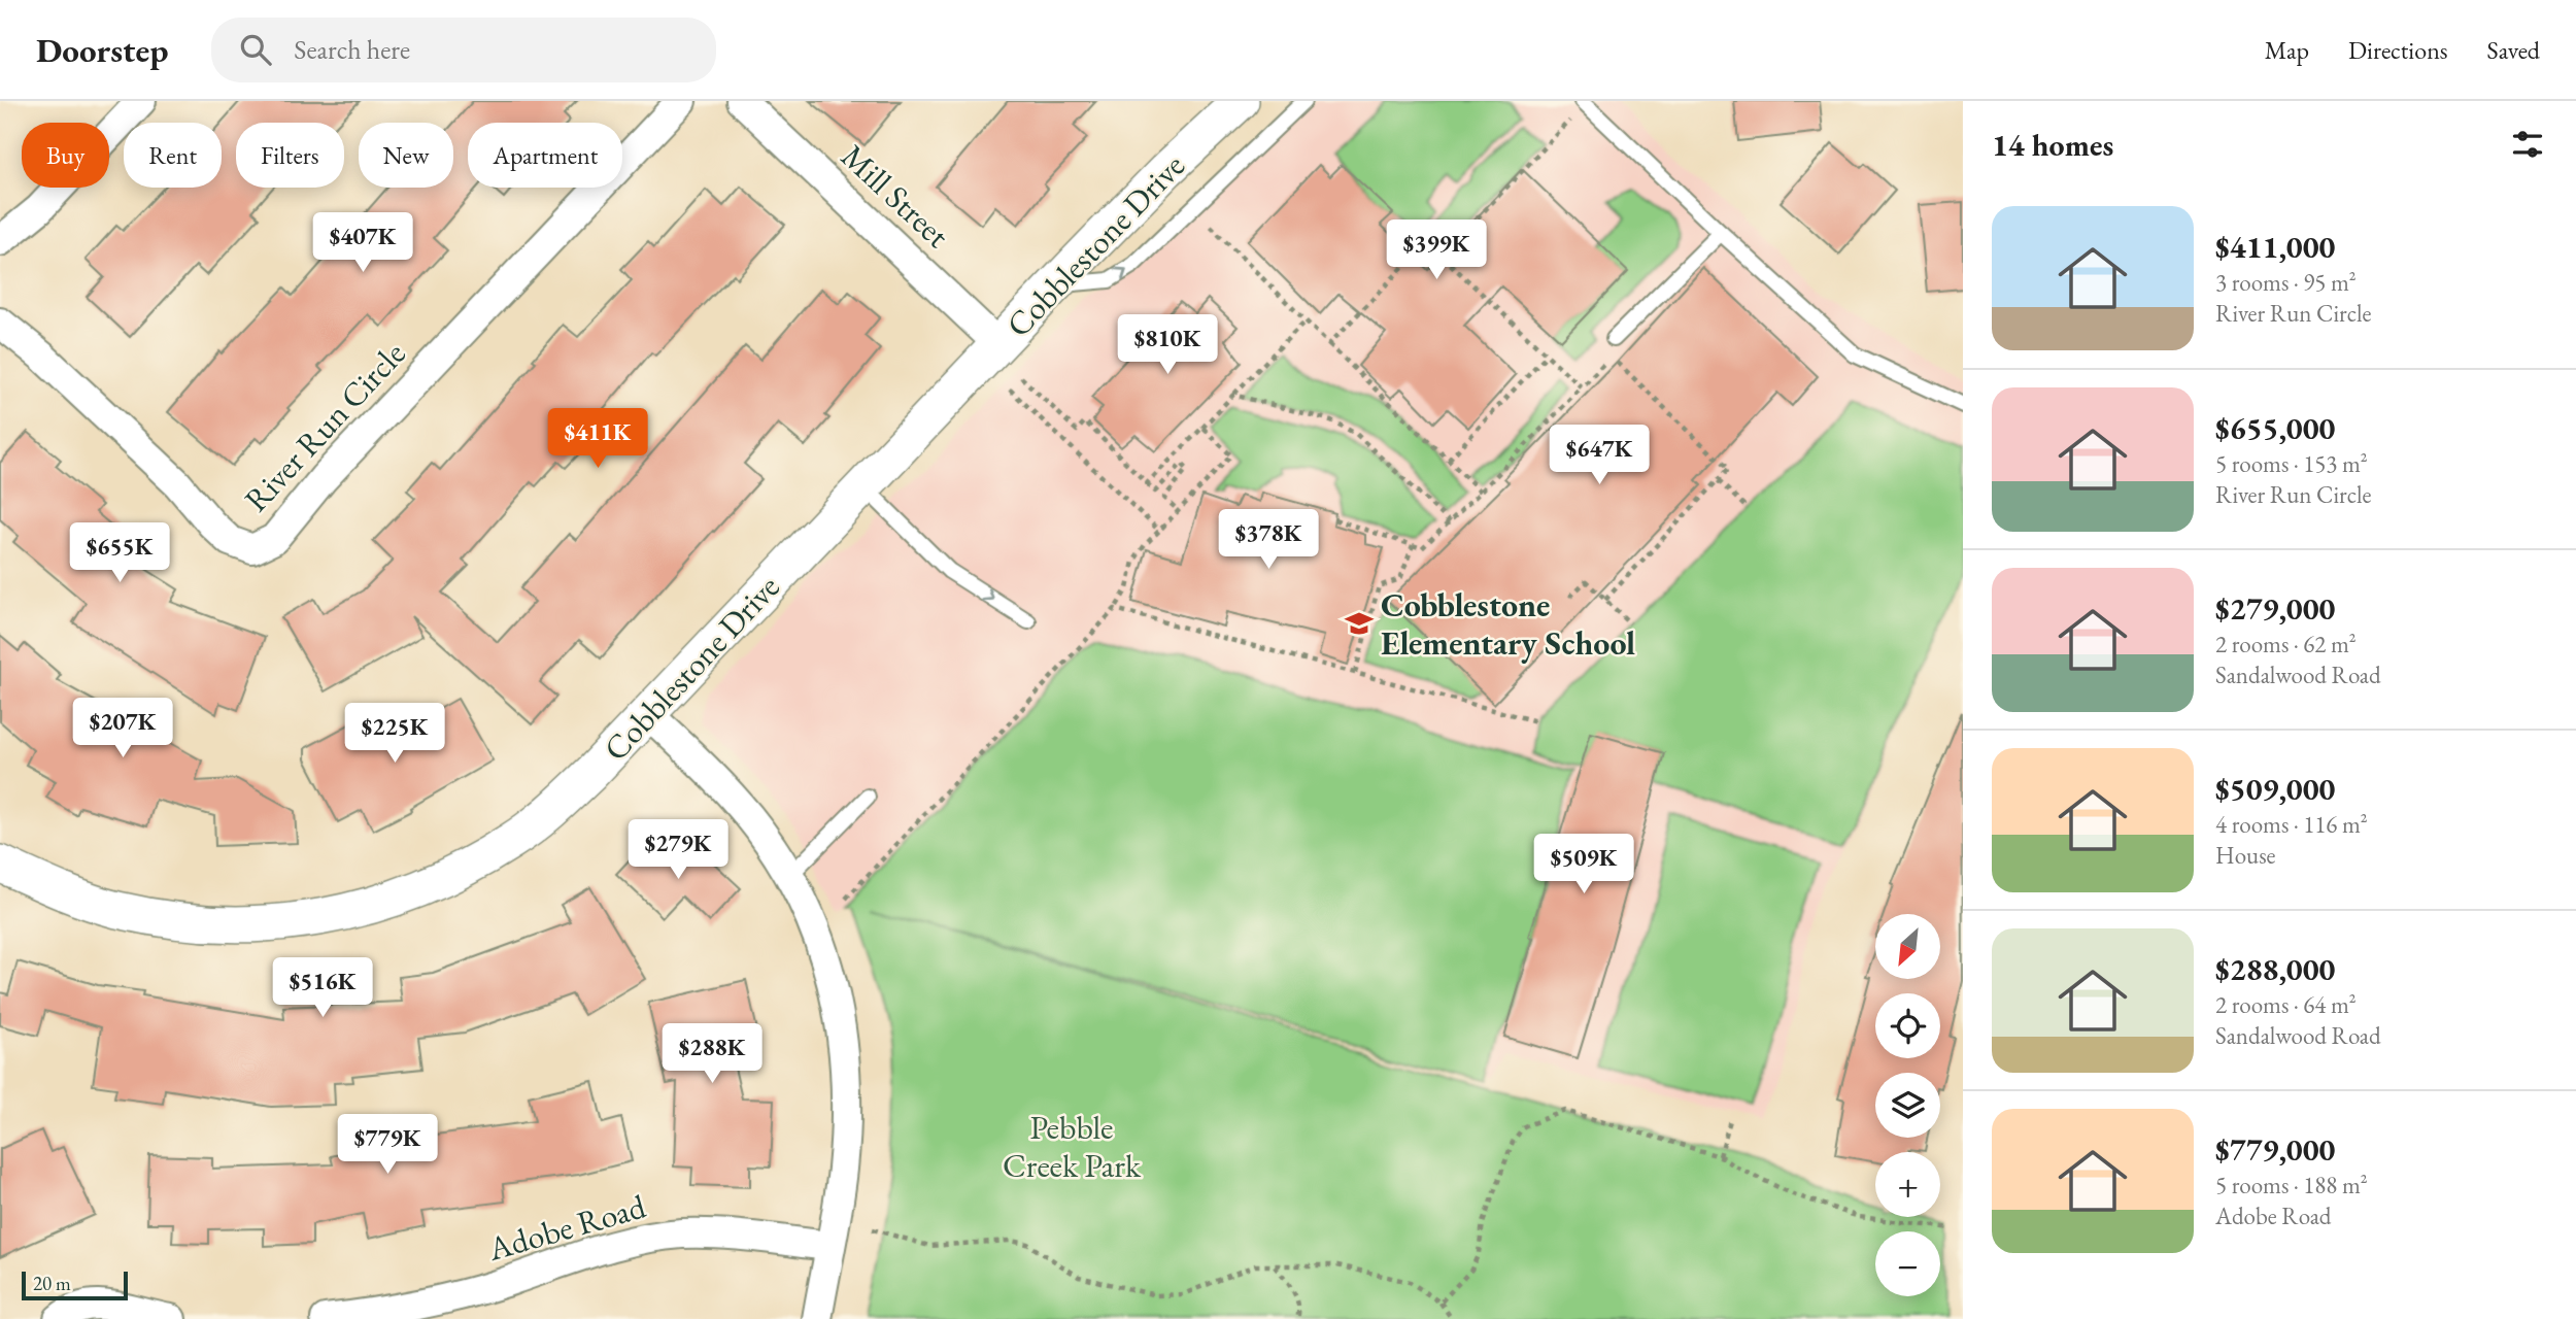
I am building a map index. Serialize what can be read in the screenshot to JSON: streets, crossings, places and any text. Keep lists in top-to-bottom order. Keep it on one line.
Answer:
{"streets":{"street":["Mill Street","Cobblestone Drive","River Run Circle","Adobe Road"]},"crossings":[["Mill Street","Cobblestone Drive"]],"parks":["Pebble Creek Park"],"places":{"school or university":["Cobblestone Elementary School"]},"scale_bar":"20 m","north":"bottom left","page":{"header":"Doorstep","search":"Search here","nav":["Map","Directions","Saved"],"heading":"14 homes","chip":["Buy","Rent","Filters","New","Apartment"],"list":[{"name":"$411,000","note":"3 rooms · 95 m² · River Run Circle"},{"name":"$655,000","note":"5 rooms · 153 m² · River Run Circle"},{"name":"$279,000","note":"2 rooms · 62 m² · Sandalwood Road"},{"name":"$509,000","note":"4 rooms · 116 m² · House"},{"name":"$288,000","note":"2 rooms · 64 m² · Sandalwood Road"},{"name":"$779,000","note":"5 rooms · 188 m² · Adobe Road"}],"price":["$407K","$399K","$810K","$411K","$647K","$378K","$655K","$207K","$225K","$279K","$509K","$516K","$288K","$779K"],"map_buttons":["+","−"],"scale":"20 m"}}
